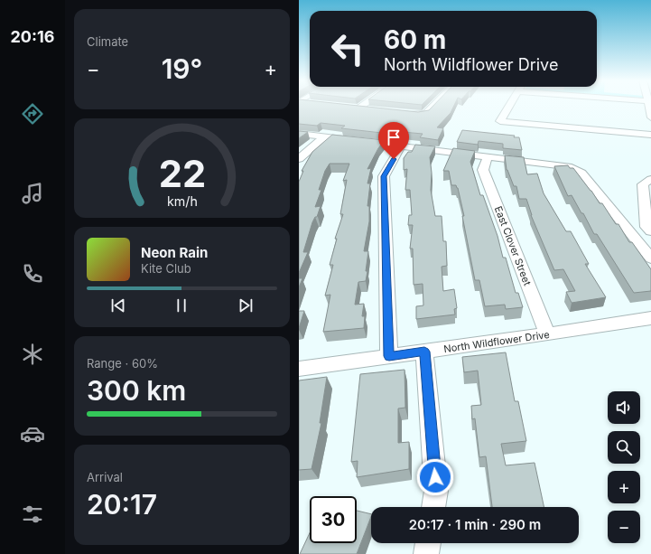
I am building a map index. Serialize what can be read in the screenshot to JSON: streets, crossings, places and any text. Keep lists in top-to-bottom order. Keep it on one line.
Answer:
{"streets":{"street":["East Clover Street","North Wildflower Drive"]},"crossings":[["East Clover Street","North Wildflower Drive"]],"page":{"tabs":"20:16","tile":["Climate",["Range · 60%","300 km"],["Arrival","20:17"]],"turn":["60 m","North Wildflower Drive"],"heat":["−","19°","+"],"song":["Neon Rain","Kite Club"],"map_buttons":["+","−"],"limit":"30","trip":"20:17 · 1 min · 290 m","gauge":["22","km/h"]}}
